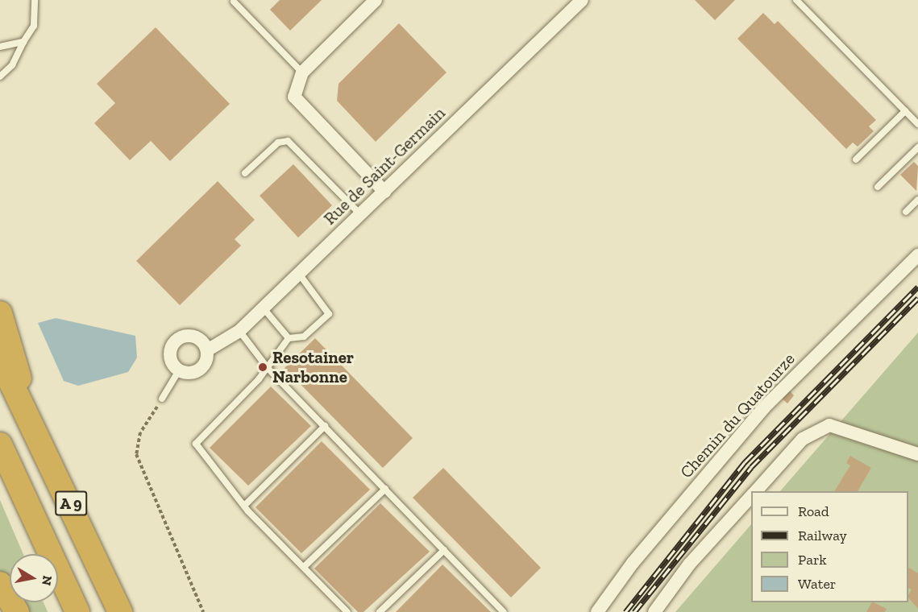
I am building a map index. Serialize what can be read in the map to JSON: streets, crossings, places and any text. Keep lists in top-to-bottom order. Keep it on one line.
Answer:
{"streets":{"highway":["A 9"],"street":["Rue de Saint-Germain","Chemin du Quatourze"]},"places":["Resotainer Narbonne"],"legend":["Road","Railway","Park","Water"],"north":"right"}
